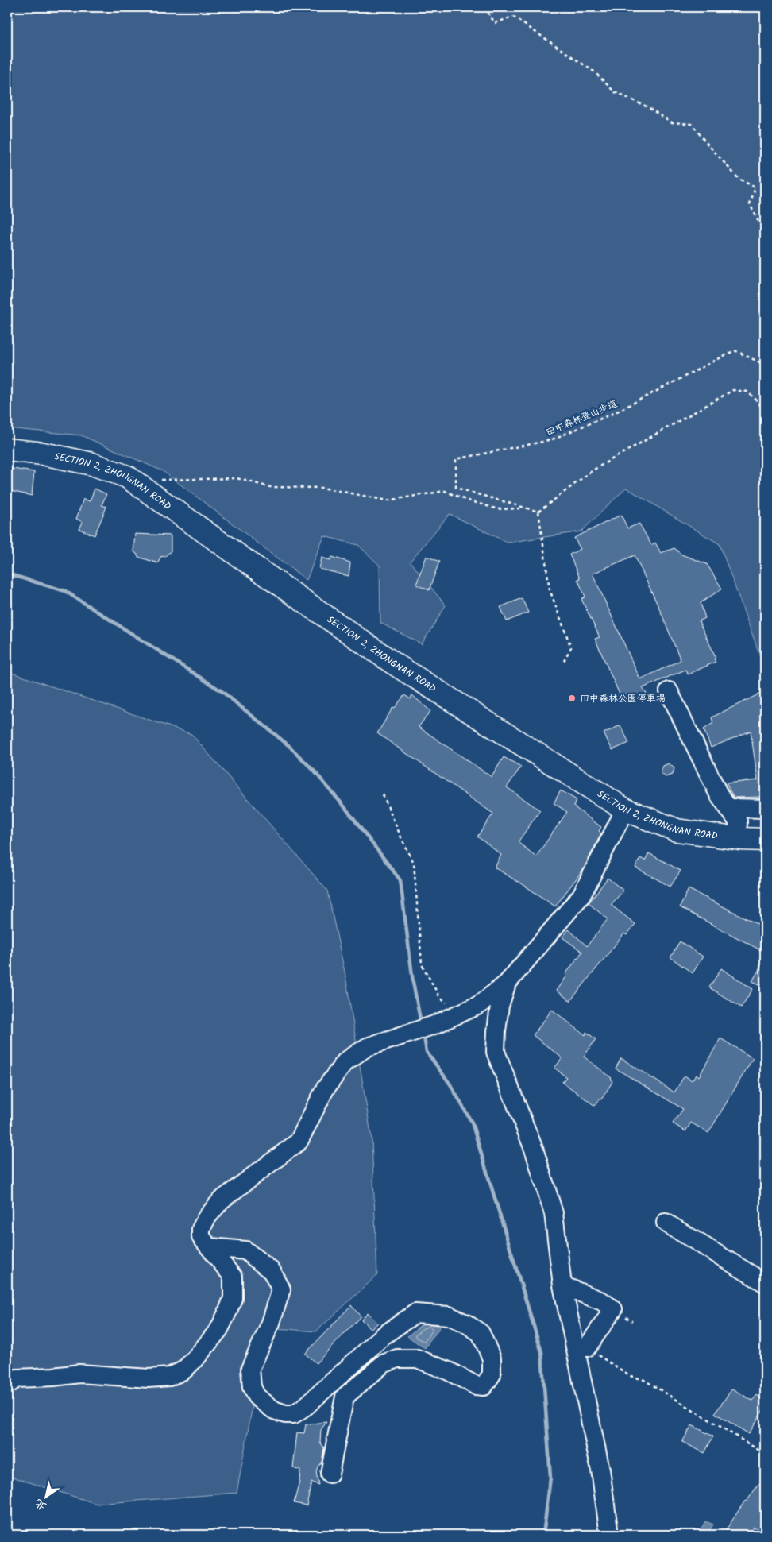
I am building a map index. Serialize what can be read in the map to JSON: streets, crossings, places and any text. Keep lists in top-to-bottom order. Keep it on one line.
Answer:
{"streets":{"main road":["SECTION 2, ZHONGNAN ROAD"],"path":["田中森林登山步道"]},"places":["田中森林公園停車場"],"north":"bottom left"}
